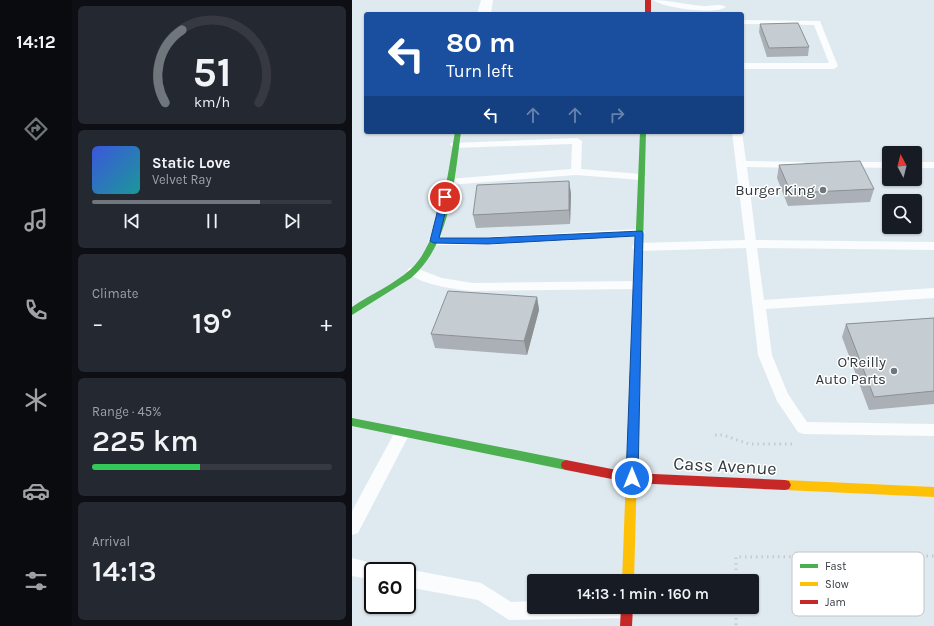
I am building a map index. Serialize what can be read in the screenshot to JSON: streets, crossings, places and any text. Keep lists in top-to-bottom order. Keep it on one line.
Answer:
{"streets":{"main road":["Cass Avenue"]},"places":["Burger King","O'Reilly Auto Parts"],"legend":["Fast","Slow","Jam"],"north":"top","page":{"tabs":"14:12","turn":["80 m","Turn left"],"song":["Static Love","Velvet Ray"],"tile":["Climate",["Range · 45%","225 km"],["Arrival","14:13"]],"heat":["−","19°","+"],"limit":"60","trip":"14:13 · 1 min · 160 m","gauge":["51","km/h"]}}
